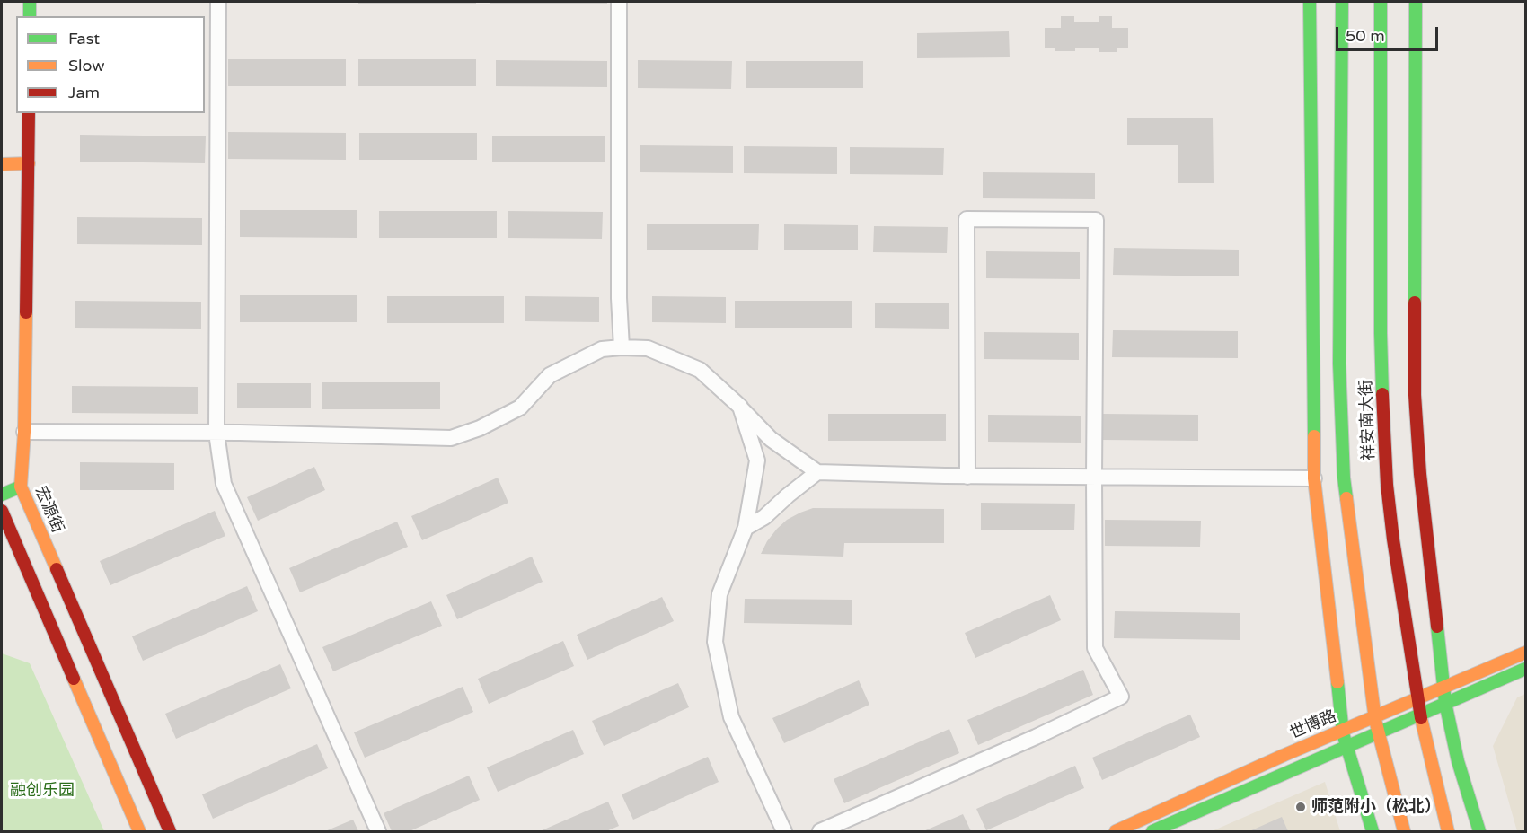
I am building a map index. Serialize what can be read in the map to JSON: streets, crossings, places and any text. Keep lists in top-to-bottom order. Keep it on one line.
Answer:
{"streets":{"main road":["祥安南大街","宏源街","世博路"]},"crossings":[["祥安南大街","世博路"]],"parks":["融创乐园"],"places":["师范附小（松北）"],"legend":["Fast","Slow","Jam"],"scale_bar":"50 m"}
